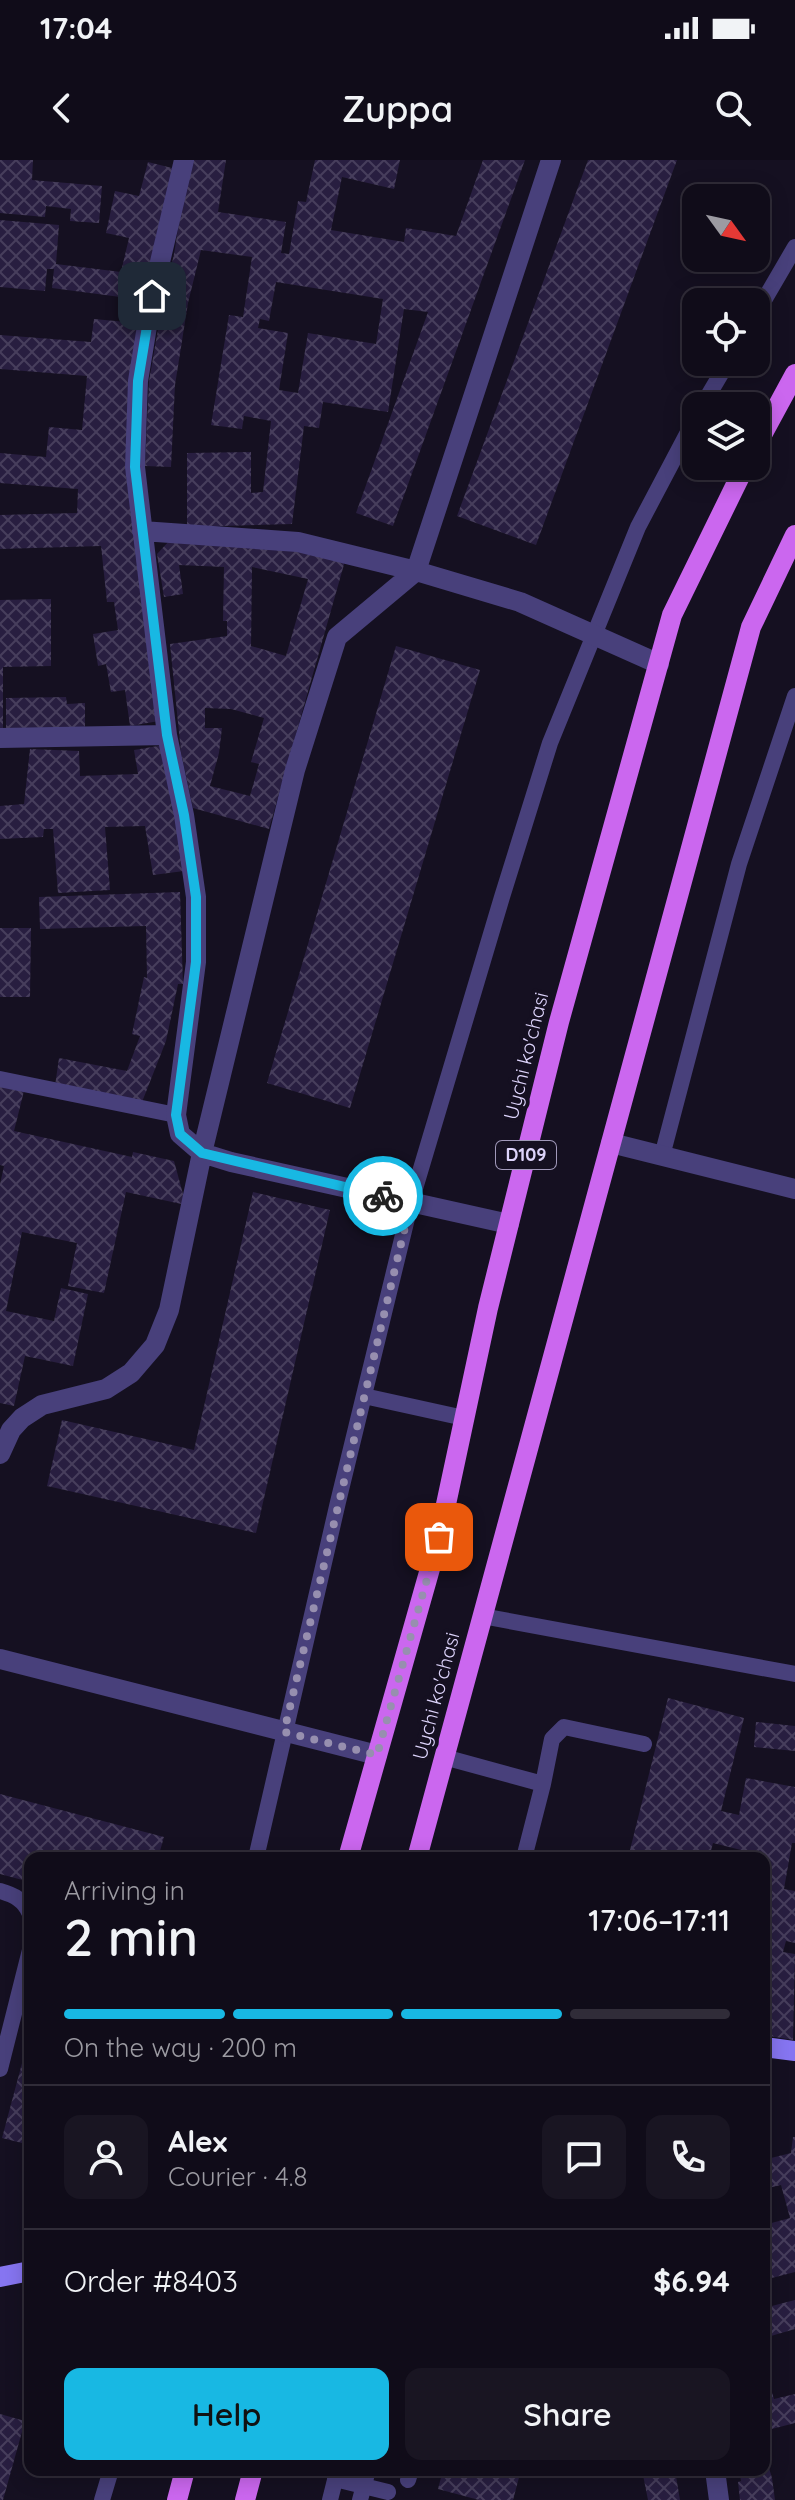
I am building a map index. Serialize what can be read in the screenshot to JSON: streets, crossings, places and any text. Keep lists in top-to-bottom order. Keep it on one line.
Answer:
{"streets":{"main road":["Uychi ko'chasi","D109"]},"north":"bottom right","page":{"status":"17:04","header":"Zuppa","heading":["2 min","Arriving in","17:06–17:11"],"panel":["Alex","Courier · 4.8","Order #8403","$6.94"],"bar":"On the way · 200 m","buttons":["Help","Share"]}}
